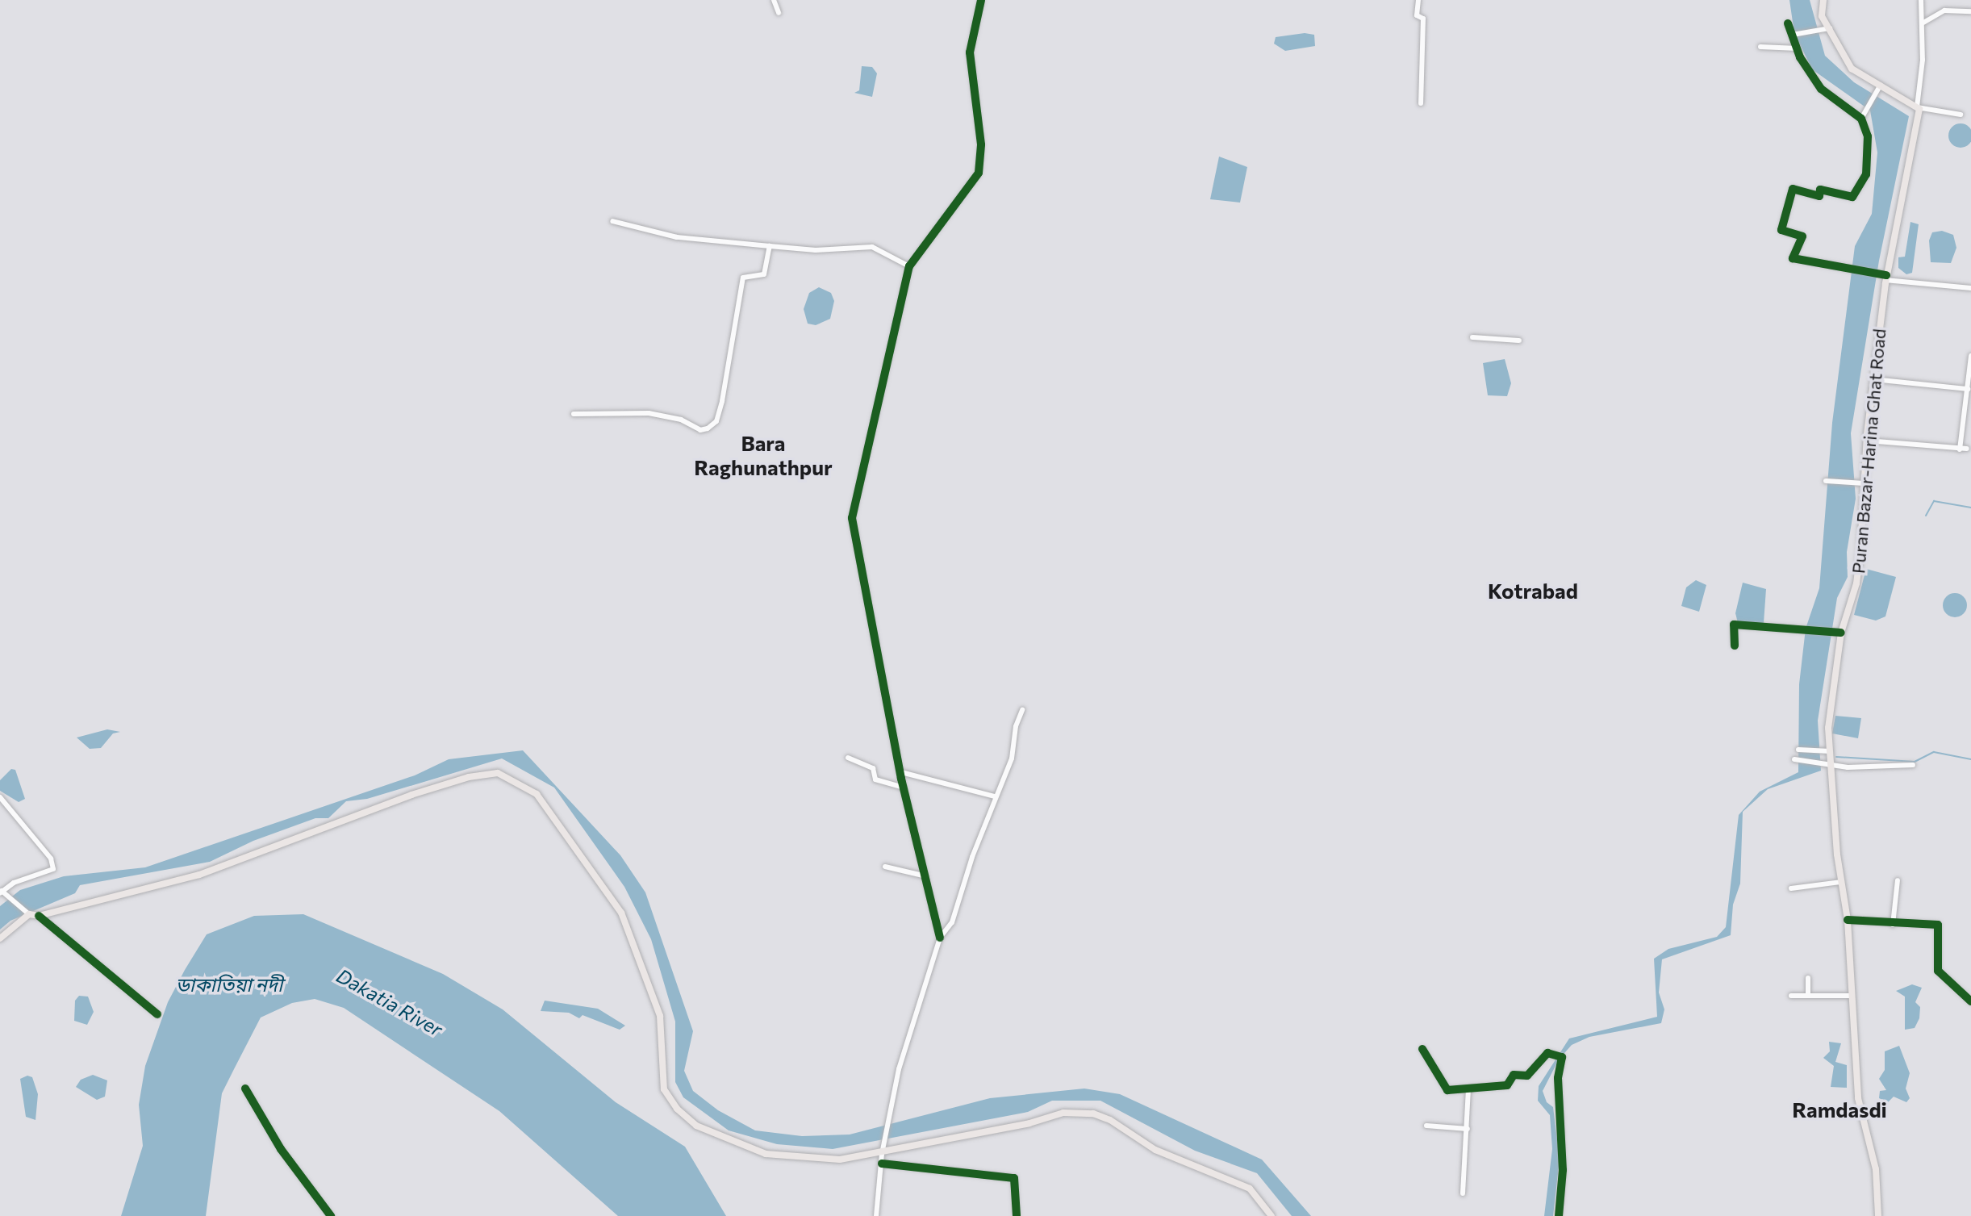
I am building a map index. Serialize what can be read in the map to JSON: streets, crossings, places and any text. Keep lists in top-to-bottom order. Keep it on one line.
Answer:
{"streets":{"main road":["Puran Bazar-Harina Ghat Road"]},"districts":["Bara Raghunathpur","Kotrabad","Ramdasdi"],"water":["ডাকাতিয়া নদী","Dakatia River"]}
